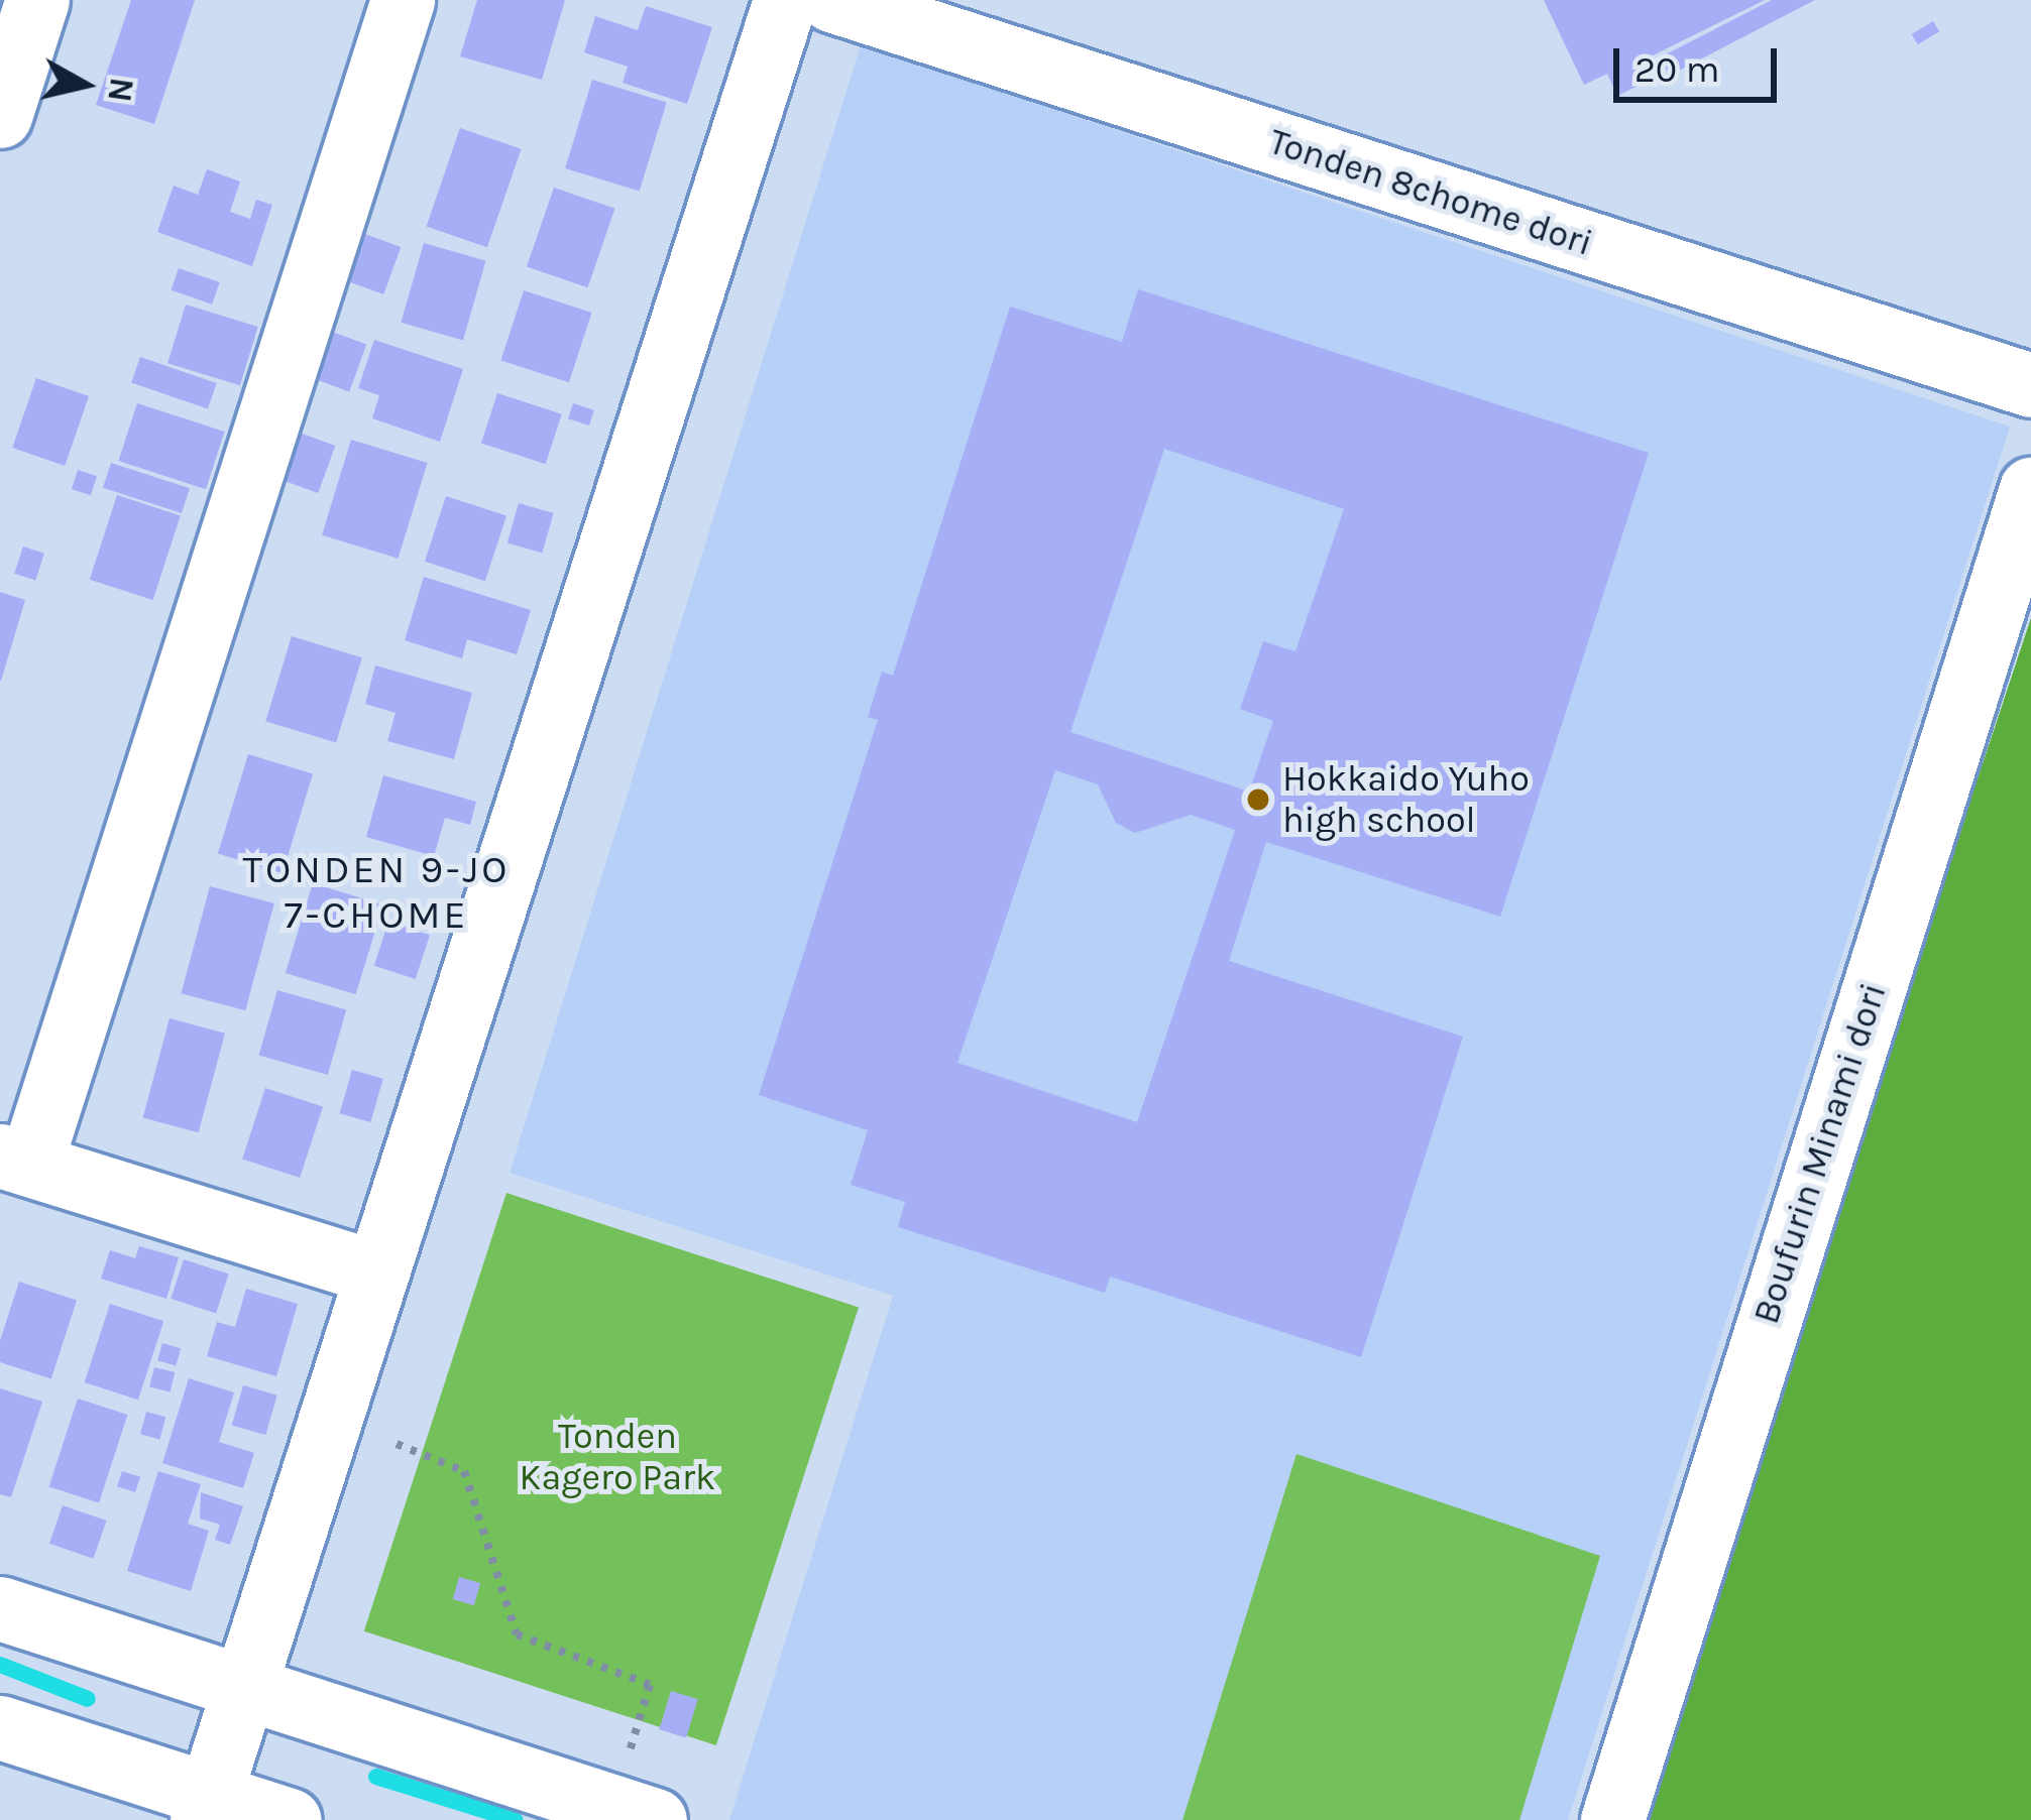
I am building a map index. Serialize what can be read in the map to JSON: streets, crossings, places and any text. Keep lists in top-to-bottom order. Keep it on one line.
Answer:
{"streets":{"street":["Tonden 8chome dori","Boufurin Minami dori"]},"districts":["TONDEN 9-JO 7-CHOME"],"parks":["Tonden Kagero Park"],"places":["Hokkaido Yuho high school"],"scale_bar":"20 m","north":"right"}
